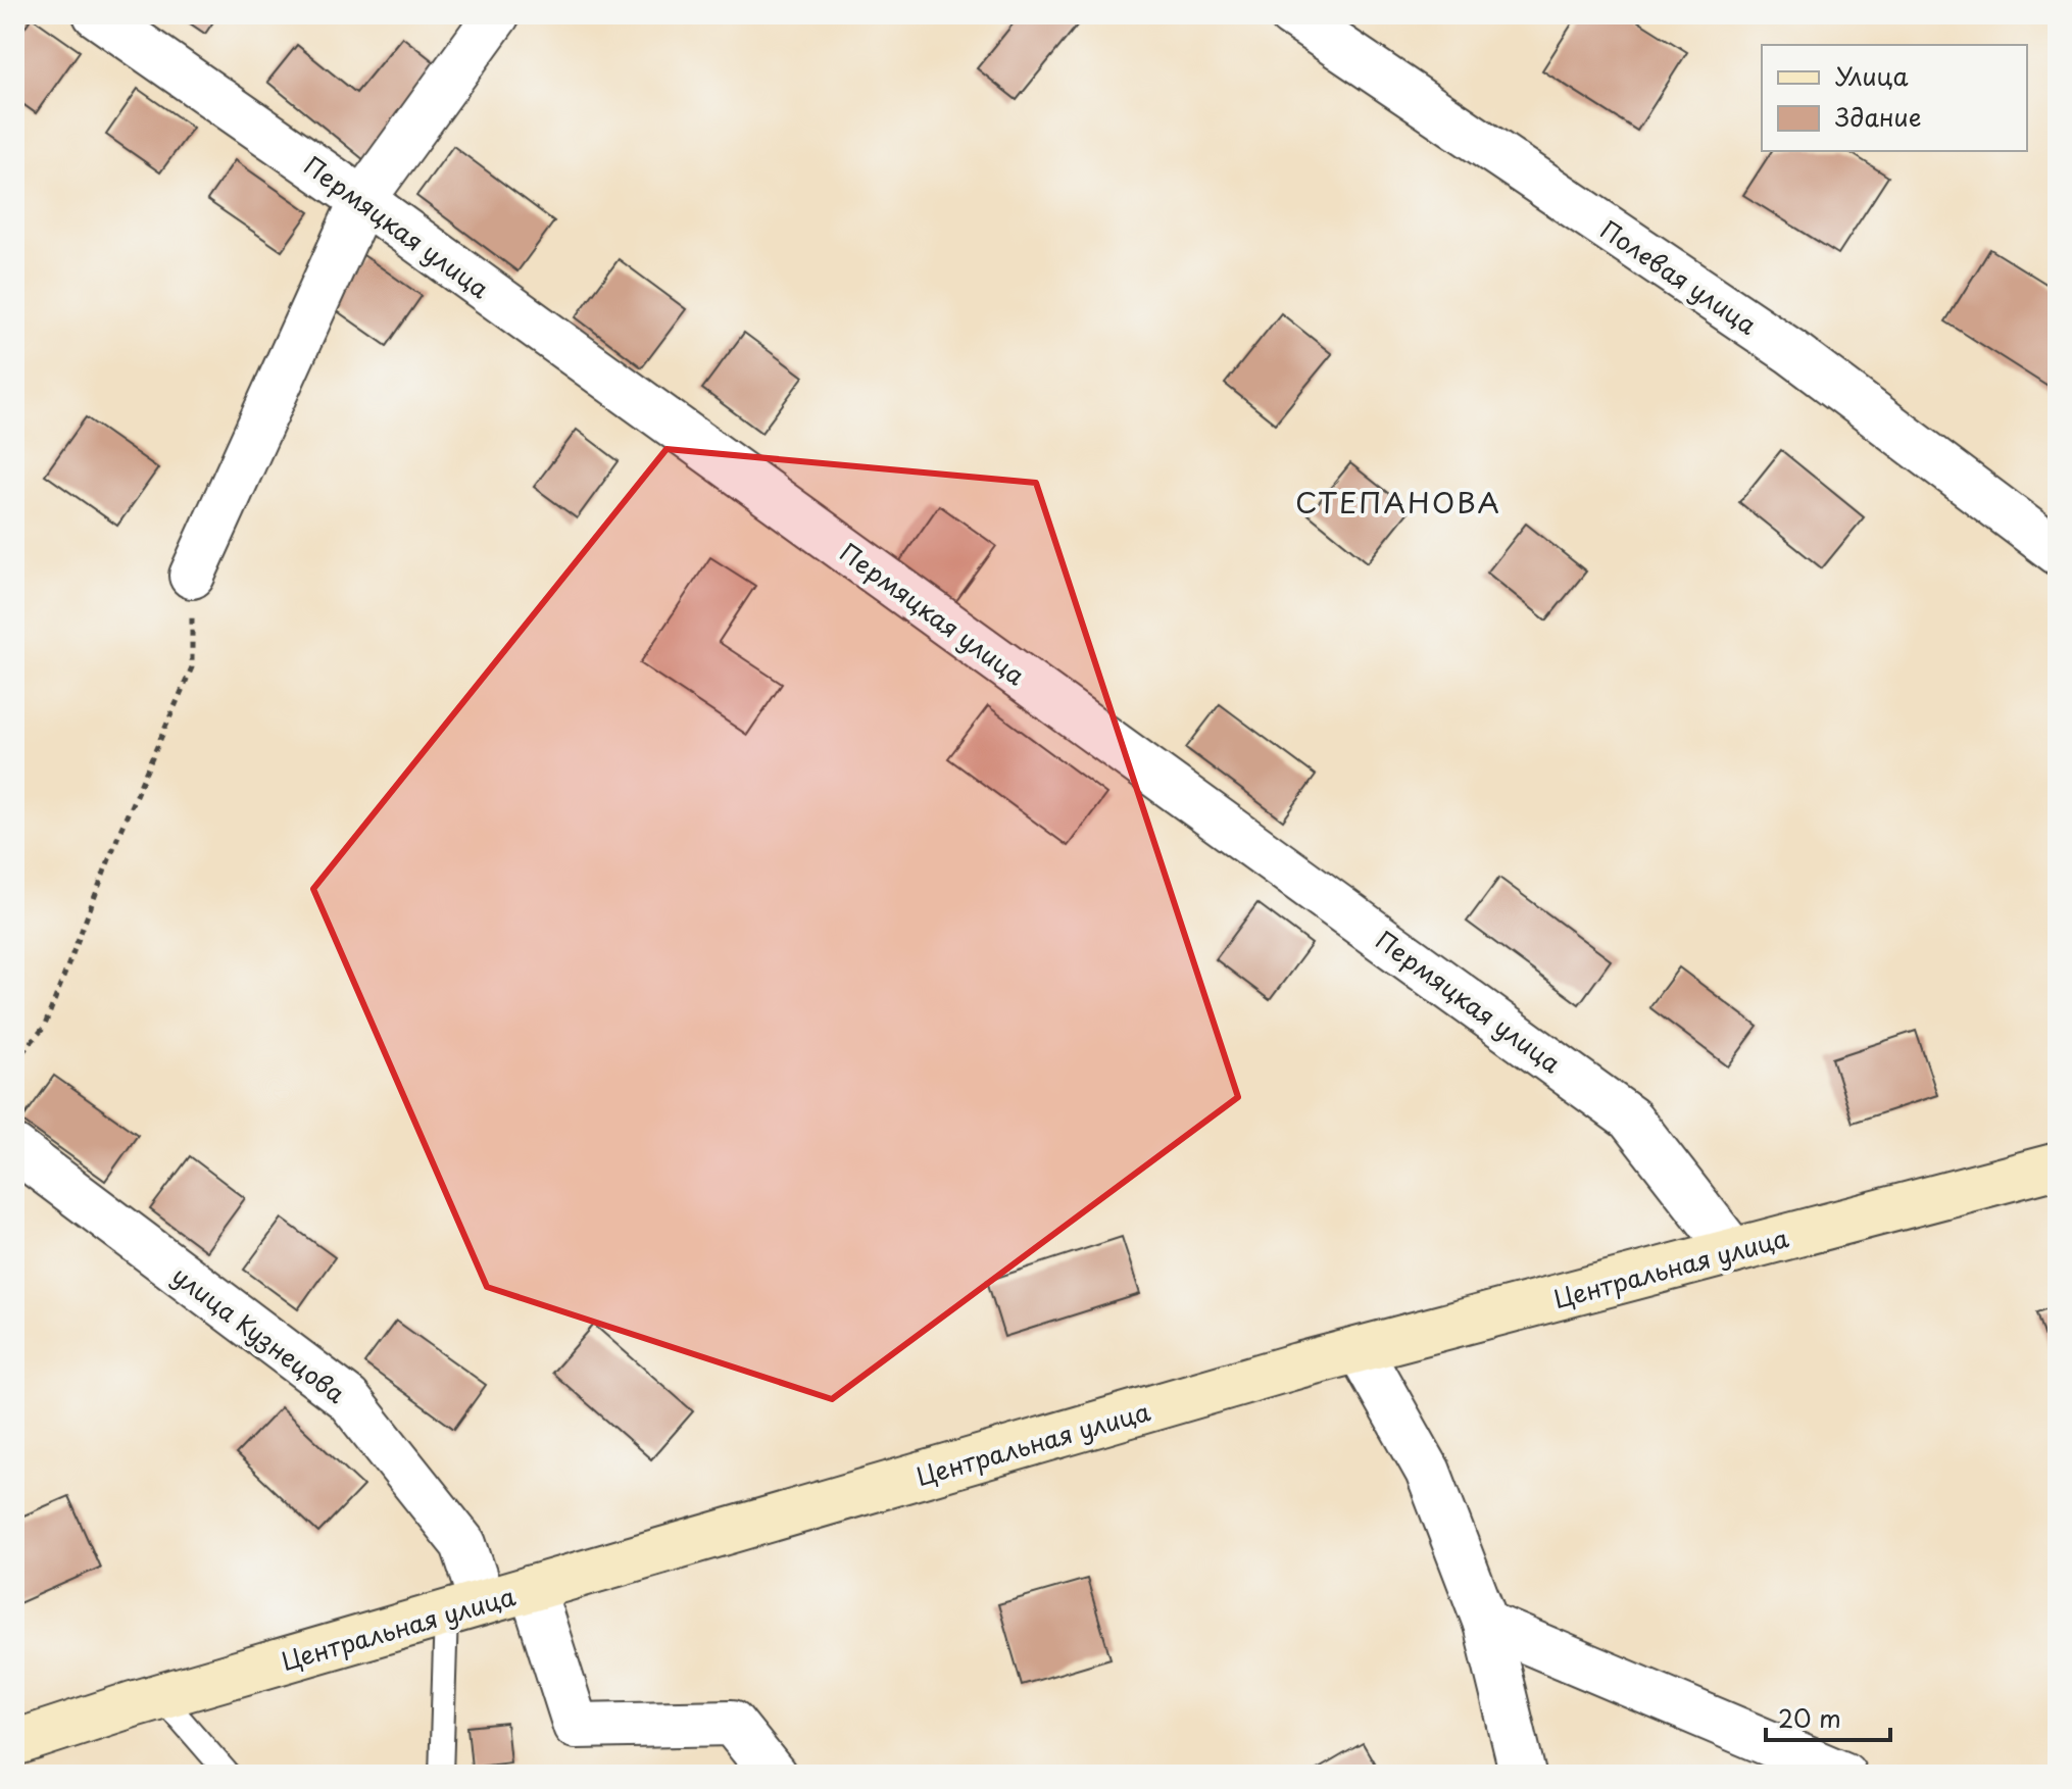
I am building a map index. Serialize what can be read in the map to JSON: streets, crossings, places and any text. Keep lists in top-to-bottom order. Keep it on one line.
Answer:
{"streets":{"main road":["Центральная улица"],"street":["Пермяцкая улица","Полевая улица","улица Кузнецова"]},"crossings":[["Пермяцкая улица","Центральная улица"],["Центральная улица","улица Кузнецова"]],"districts":["СТЕПАНОВА"],"legend":["Улица","Здание"],"scale_bar":"20 m"}
